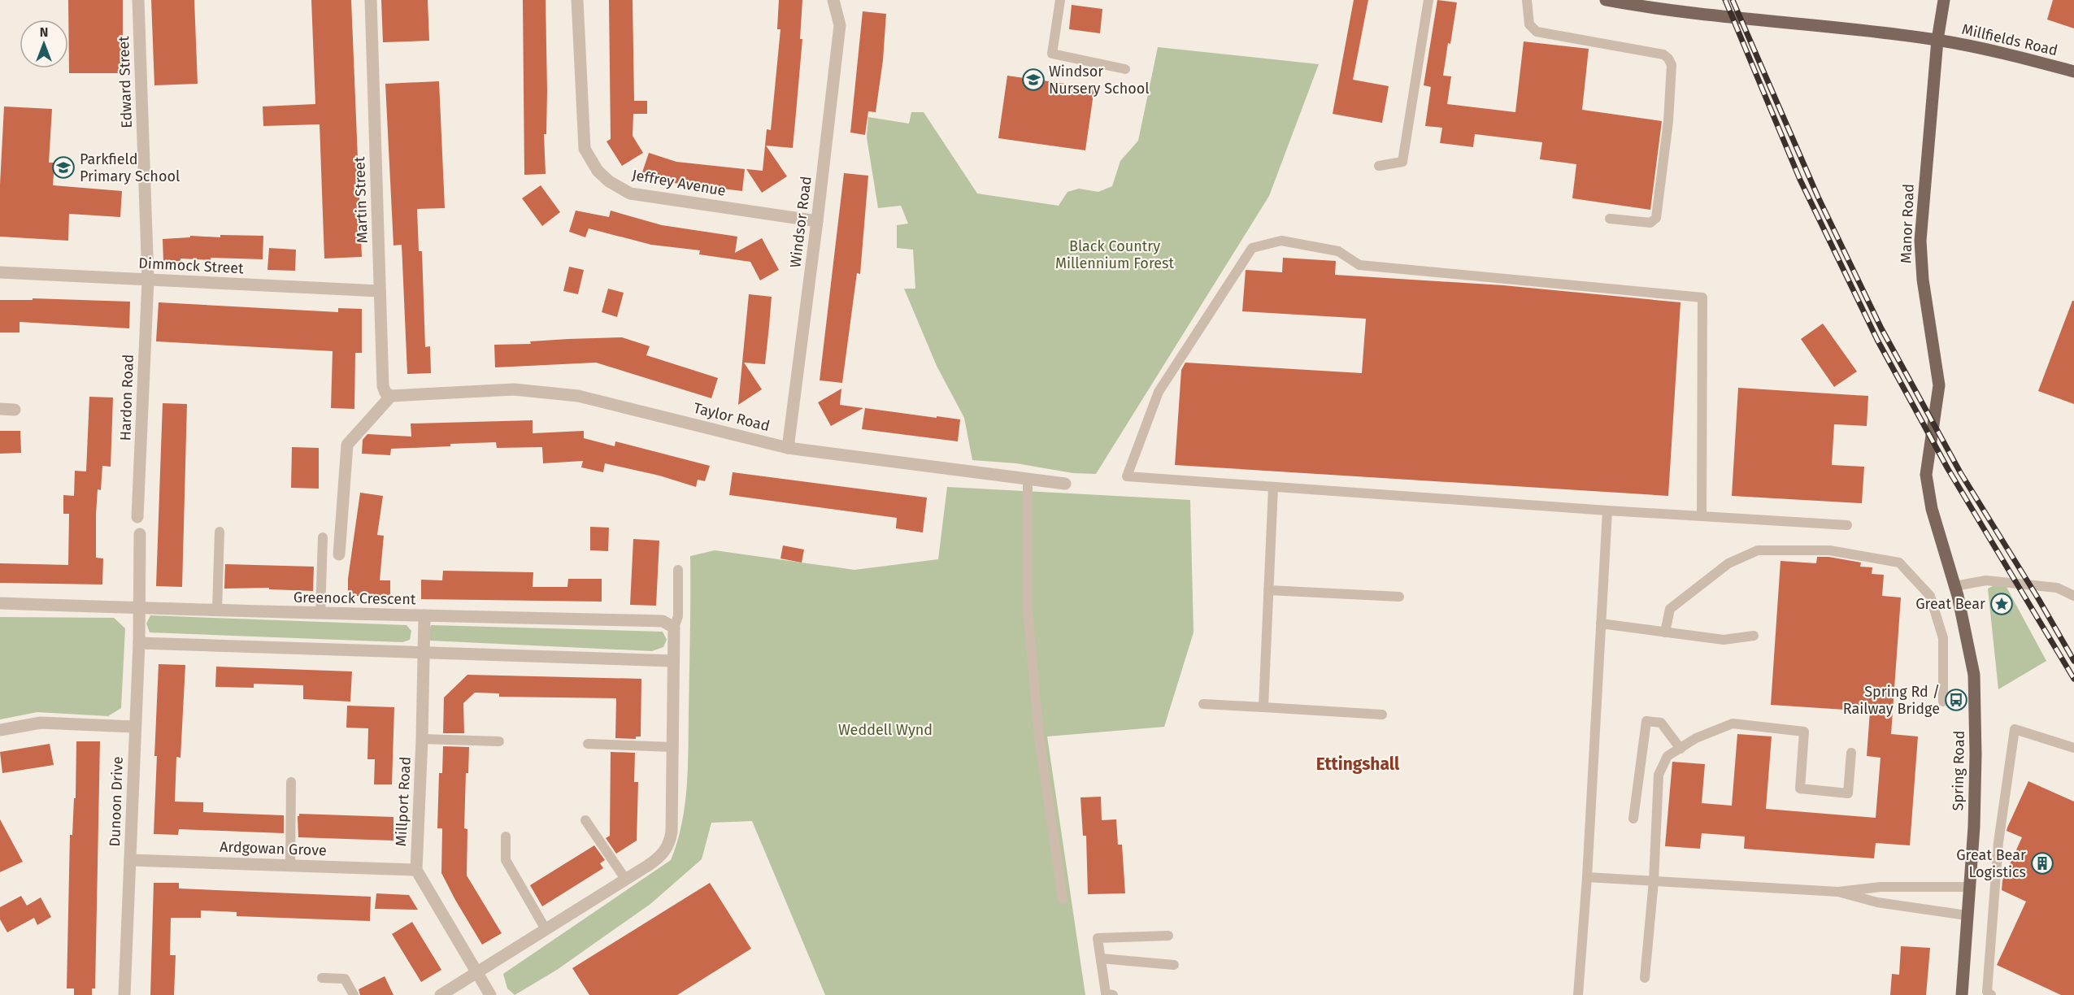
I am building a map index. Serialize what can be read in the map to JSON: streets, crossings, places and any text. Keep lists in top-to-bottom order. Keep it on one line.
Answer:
{"streets":{"main road":["Millfields Road","Manor Road","Spring Road"],"street":["Edward Street","Jeffrey Avenue","Martin Street","Windsor Road","Dimmock Street","Hardon Road","Taylor Road","Greenock Crescent","Dunoon Drive","Millport Road","Ardgowan Grove"]},"crossings":[["Millfields Road","Manor Road"],["Edward Street","Dimmock Street"],["Edward Street","Hardon Road"],["Jeffrey Avenue","Windsor Road"],["Martin Street","Dimmock Street"],["Martin Street","Taylor Road"],["Windsor Road","Taylor Road"],["Manor Road","Spring Road"],["Dimmock Street","Hardon Road"],["Greenock Crescent","Dunoon Drive"],["Greenock Crescent","Millport Road"],["Dunoon Drive","Ardgowan Grove"],["Millport Road","Ardgowan Grove"]],"districts":["Ettingshall"],"parks":["Black Country Millennium Forest","Weddell Wynd"],"places":{"school or university":["Windsor Nursery School","Parkfield Primary School"],"place":["Great Bear"],"bus stop":["Spring Rd / Railway Bridge"],"building":["Great Bear Logistics"]},"north":"top"}
